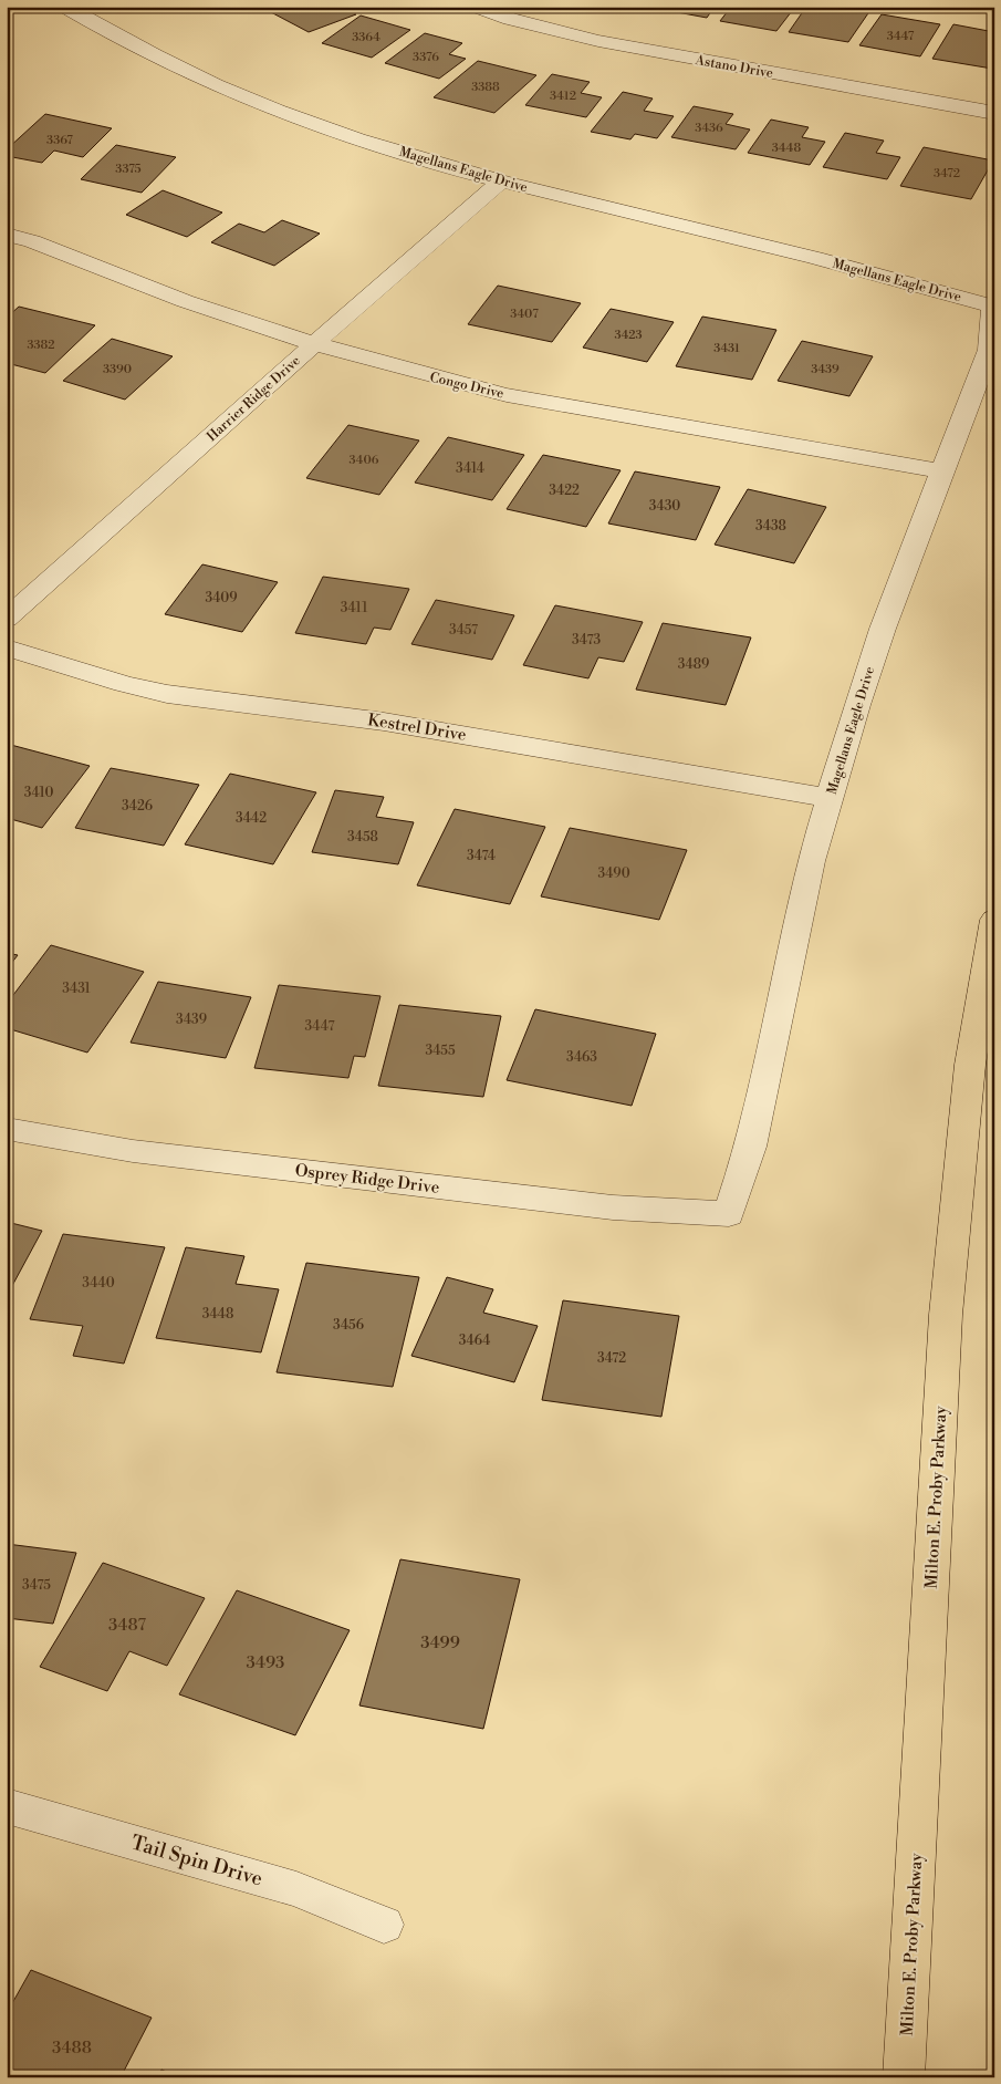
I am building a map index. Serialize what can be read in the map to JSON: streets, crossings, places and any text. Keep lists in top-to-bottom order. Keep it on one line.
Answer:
{"streets":{"highway":["Milton E. Proby Parkway"],"street":["Astano Drive","Magellans Eagle Drive","Congo Drive","Harrier Ridge Drive","Kestrel Drive","Osprey Ridge Drive","Tail Spin Drive"]},"crossings":[["Magellans Eagle Drive","Congo Drive"],["Magellans Eagle Drive","Harrier Ridge Drive"],["Magellans Eagle Drive","Kestrel Drive"],["Magellans Eagle Drive","Osprey Ridge Drive"],["Congo Drive","Harrier Ridge Drive"]],"house_numbers":["3447","3364","3376","3388","3412","3436","3367","3448","3375","3472","3407","3423","3382","3431","3390","3439","3406","3414","3422","3430","3438","3409","3411","3457","3473","3489","3410","3426","3442","3458","3474","3490","3431","3439","3447","3455","3463","3440","3448","3456","3464","3472","3475","3487","3499","3493","3488"]}
